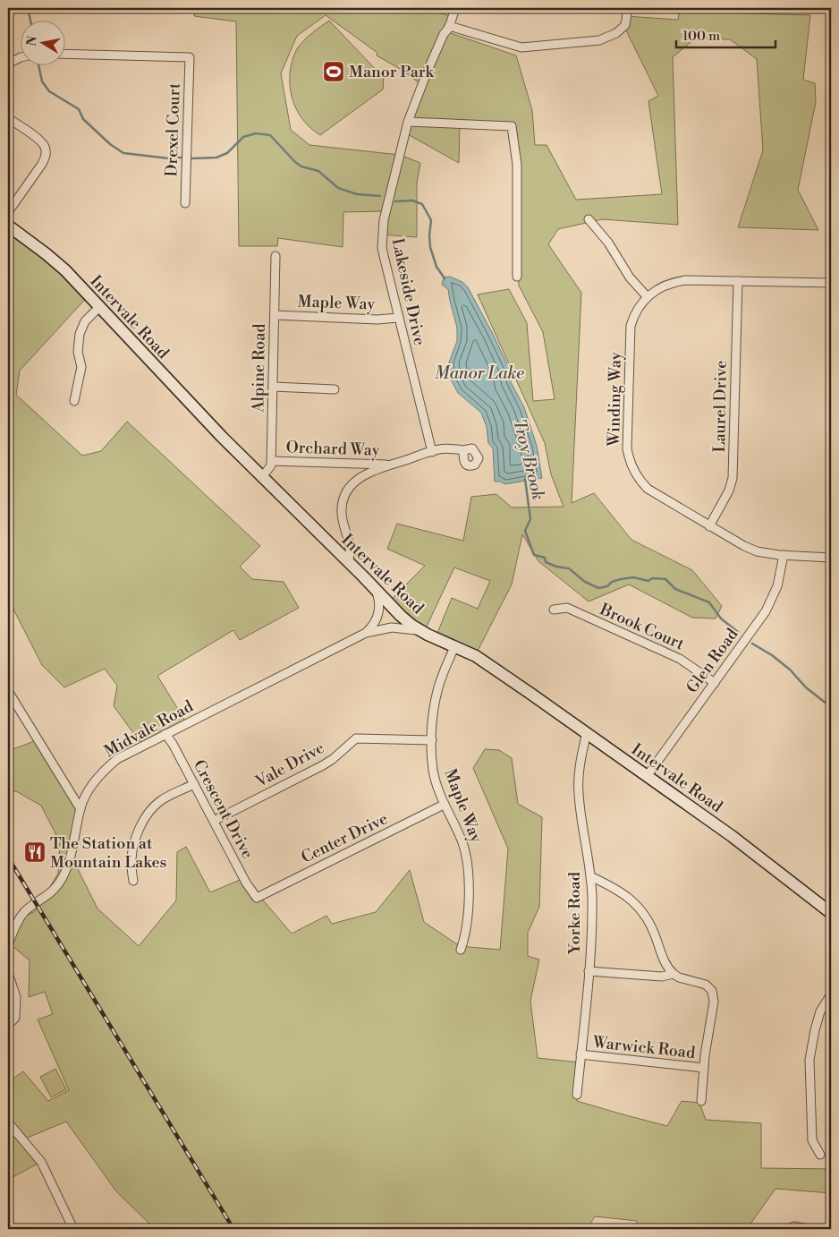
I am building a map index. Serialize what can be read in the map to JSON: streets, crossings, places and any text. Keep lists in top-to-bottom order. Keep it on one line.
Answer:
{"streets":{"street":["Drexel Court","Lakeside Drive","Maple Way","Intervale Road","Alpine Road","Winding Way","Laurel Drive","Orchard Way","Brook Court","Glen Road","Midvale Road","Vale Drive","Crescent Drive","Center Drive","Yorke Road","Warwick Road"]},"crossings":[["Lakeside Drive","Maple Way"],["Maple Way","Intervale Road"],["Maple Way","Alpine Road"],["Maple Way","Vale Drive"],["Maple Way","Center Drive"],["Intervale Road","Alpine Road"],["Intervale Road","Glen Road"],["Intervale Road","Midvale Road"],["Intervale Road","Yorke Road"],["Alpine Road","Orchard Way"],["Winding Way","Laurel Drive"],["Winding Way","Glen Road"],["Brook Court","Glen Road"],["Midvale Road","Crescent Drive"],["Vale Drive","Crescent Drive"],["Crescent Drive","Center Drive"],["Yorke Road","Warwick Road"]],"water":["Manor Lake","Troy Brook"],"places":{"sports":["Manor Park"],"restaurant":["The Station at Mountain Lakes"]},"scale_bar":"100 m","north":"left"}
